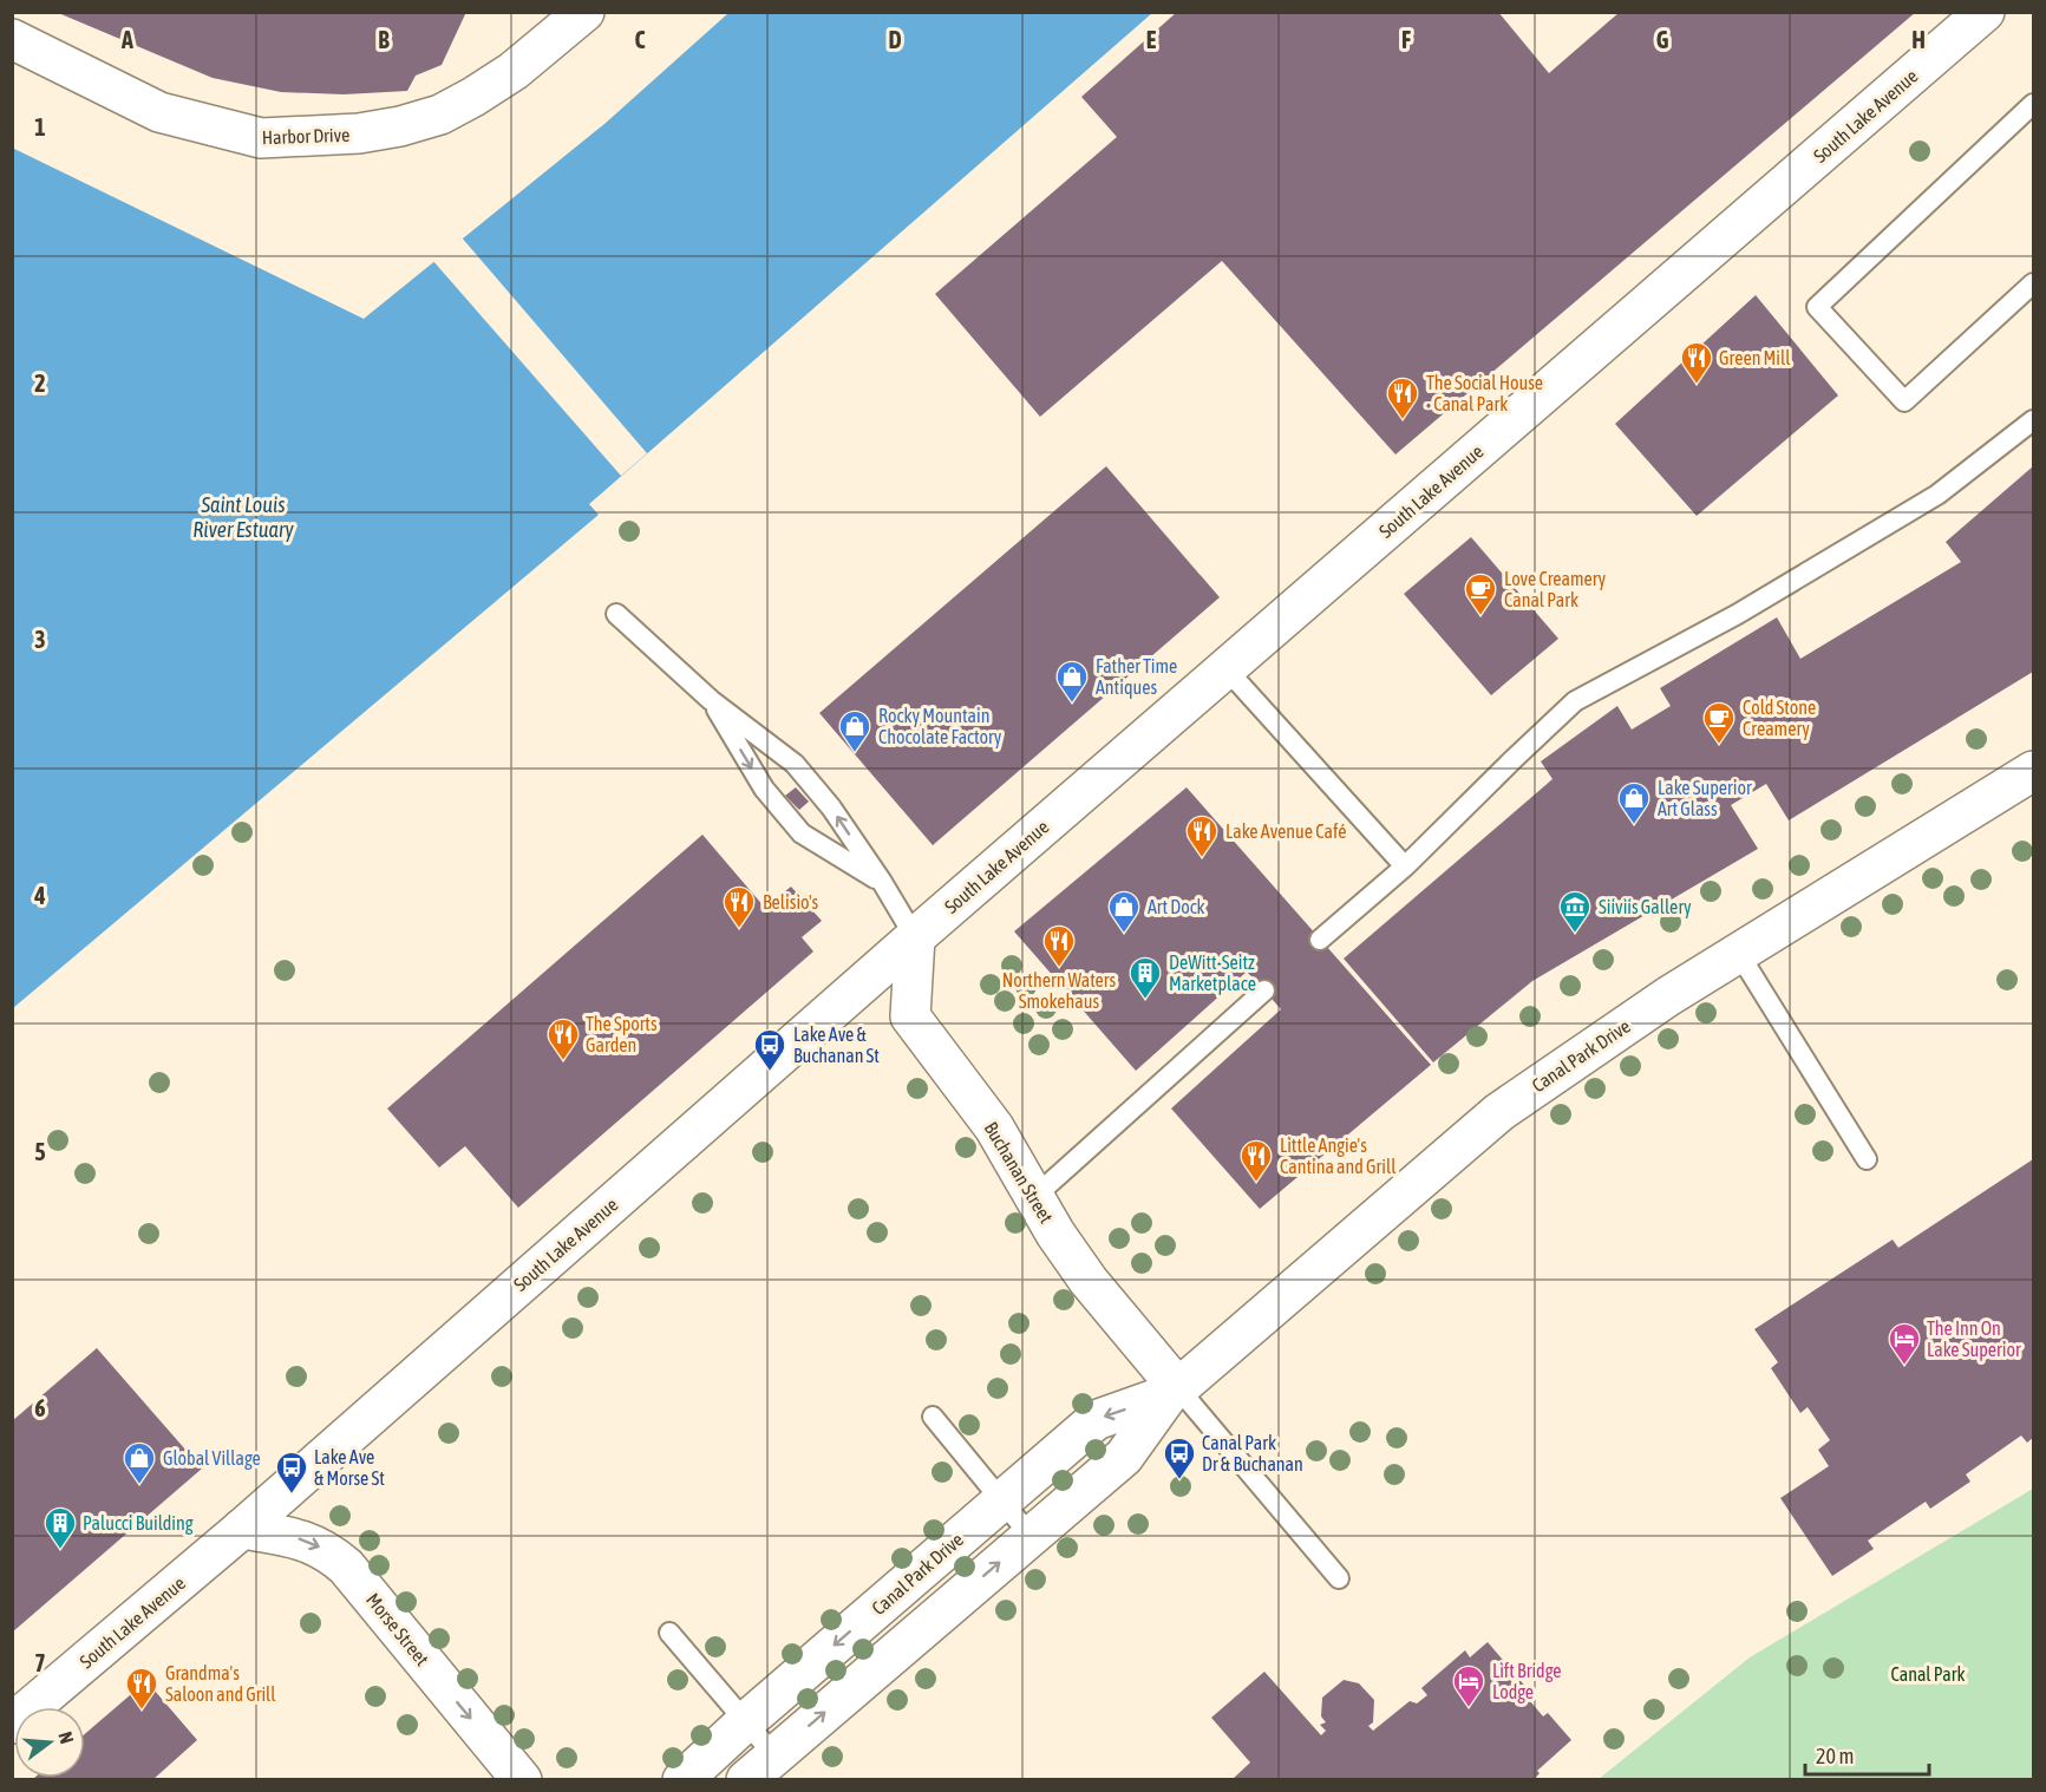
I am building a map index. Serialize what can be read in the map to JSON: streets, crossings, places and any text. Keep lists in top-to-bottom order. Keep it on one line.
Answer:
{"streets":{"street":["South Lake Avenue","Harbor Drive","Canal Park Drive","Buchanan Street","Morse Street"]},"crossings":[["South Lake Avenue","Buchanan Street"],["South Lake Avenue","Morse Street"],["Canal Park Drive","Buchanan Street"]],"one_way":["Morse Street"],"water":["Saint Louis River Estuary"],"parks":["Canal Park"],"places":{"restaurant":["Green Mill","The Social House - Canal Park","Lake Avenue Café","Belisio's","Northern Waters Smokehaus","The Sports Garden","Little Angie's Cantina and Grill","Grandma's Saloon and Grill"],"cafe":["Love Creamery Canal Park","Cold Stone Creamery"],"shop":["Father Time Antiques","Rocky Mountain Chocolate Factory","Lake Superior Art Glass","Art Dock","Global Village"],"museum":["Siiviis Gallery"],"building":["DeWitt-Seitz Marketplace","Palucci Building"],"bus stop":["Lake Ave & Buchanan St","Canal Park Dr & Buchanan","Lake Ave & Morse St"],"hotel":["The Inn On Lake Superior","Lift Bridge Lodge"]},"scale_bar":"20 m","north":"right","grid":{"columns":["A","B","C","D","E","F","G","H"],"rows":["1","2","3","4","5","6","7"]}}
